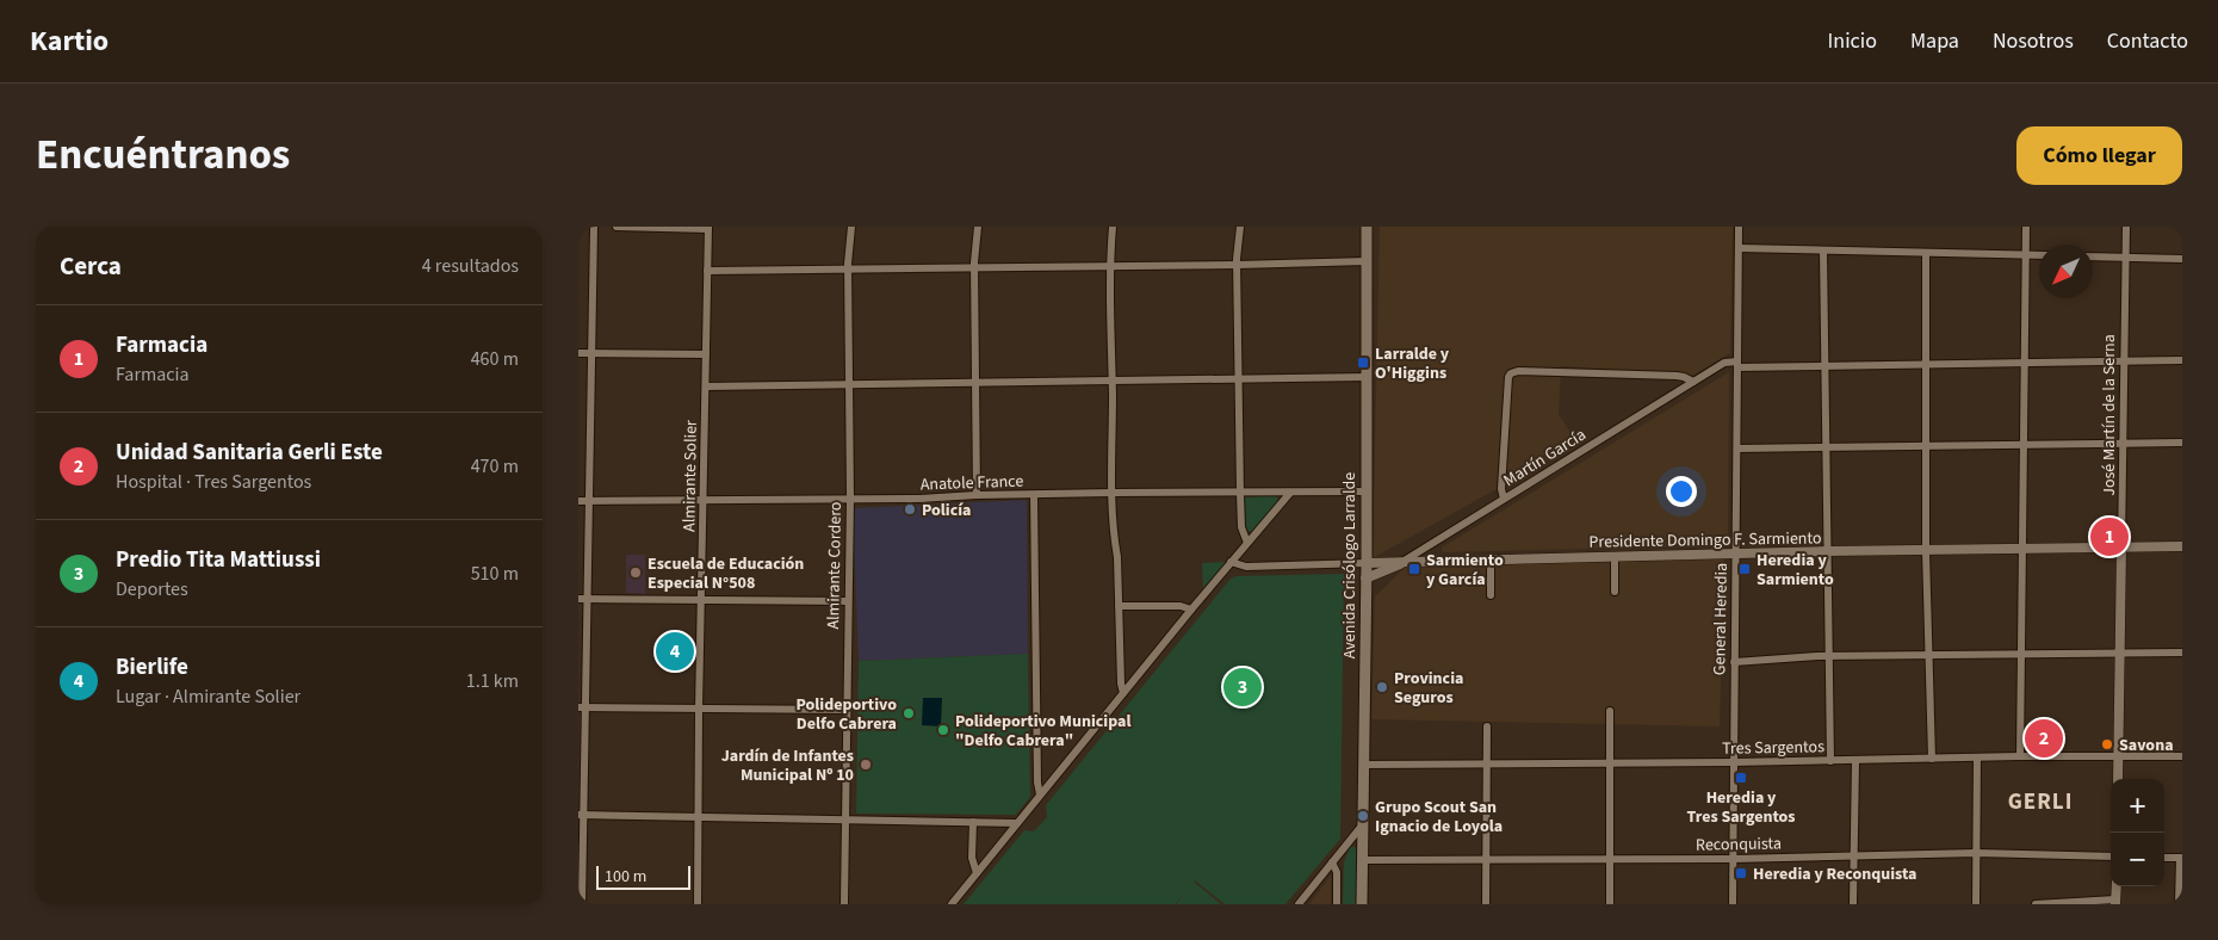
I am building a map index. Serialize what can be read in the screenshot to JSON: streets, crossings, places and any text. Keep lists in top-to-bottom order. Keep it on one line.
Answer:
{"streets":{"main road":["Avenida Crisólogo Larralde"],"street":["José Martín de la Serna","Martín García","Almirante Solier","Anatole France","Presidente Domingo F. Sarmiento","Almirante Cordero","General Heredia","Tres Sargentos","Reconquista"]},"crossings":[["José Martín de la Serna","Martín García"],["José Martín de la Serna","Presidente Domingo F. Sarmiento"],["José Martín de la Serna","Tres Sargentos"],["Martín García","Presidente Domingo F. Sarmiento"],["Martín García","Avenida Crisólogo Larralde"],["Martín García","General Heredia"],["Almirante Solier","Anatole France"],["Anatole France","Almirante Cordero"],["Anatole France","Avenida Crisólogo Larralde"],["Presidente Domingo F. Sarmiento","Avenida Crisólogo Larralde"],["Presidente Domingo F. Sarmiento","General Heredia"],["Avenida Crisólogo Larralde","Tres Sargentos"],["Avenida Crisólogo Larralde","Reconquista"],["General Heredia","Tres Sargentos"],["General Heredia","Reconquista"]],"districts":["GERLI"],"places":{"transit":["Larralde y O'Higgins","Sarmiento y García","Heredia y Sarmiento","Heredia y Tres Sargentos","Heredia y Reconquista"],"other":["Policía","Escuela de Educación Especial N°508","Provincia Seguros","Polideportivo Delfo Cabrera","Polideportivo Municipal \"Delfo Cabrera\"","Savona","Jardín de Infantes Municipal Nº 10","Grupo Scout San Ignacio de Loyola"]},"scale_bar":"100 m","north":"bottom left","page":{"header":"Kartio","nav":["Inicio","Mapa","Nosotros","Contacto"],"title":"Encuéntranos","buttons":"Cómo llegar","heading":["Cerca","4 resultados"],"list":[{"mark":"1","name":"Farmacia","note":"Farmacia","value":"460 m"},{"mark":"2","name":"Unidad Sanitaria Gerli Este","note":"Hospital · Tres Sargentos","value":"470 m"},{"mark":"3","name":"Predio Tita Mattiussi","note":"Deportes","value":"510 m"},{"mark":"4","name":"Bierlife","note":"Lugar · Almirante Solier","value":"1.1 km"}],"pins":["1","4","3","2"],"map_buttons":["+","−"],"scale":"100 m"}}
